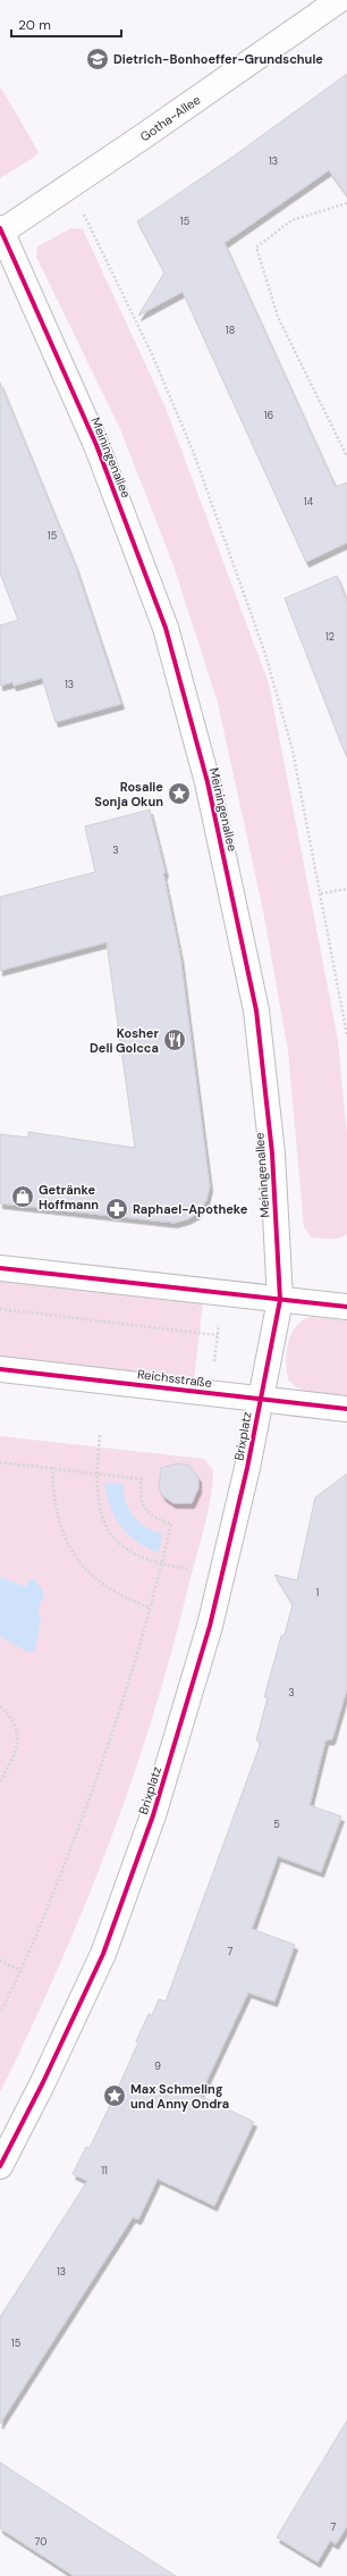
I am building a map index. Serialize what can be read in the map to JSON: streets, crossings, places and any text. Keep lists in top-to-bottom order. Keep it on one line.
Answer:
{"streets":{"street":["Gotha-Allee","Meiningenallee","Reichsstraße","Brixplatz"]},"crossings":[["Gotha-Allee","Meiningenallee"],["Meiningenallee","Reichsstraße"],["Meiningenallee","Brixplatz"],["Reichsstraße","Brixplatz"]],"places":{"school or university":["Dietrich-Bonhoeffer-Grundschule"],"place":["Rosalie Sonja Okun","Max Schmeling und Anny Ondra"],"restaurant":["Kosher Deli Golcca"],"shop":["Getränke Hoffmann"],"pharmacy":["Raphael-Apotheke"]},"house_numbers":["13","15","18","16","14","15","12","13","3","1","3","5","7","9","11","13","15","7","70"],"scale_bar":"20 m"}
